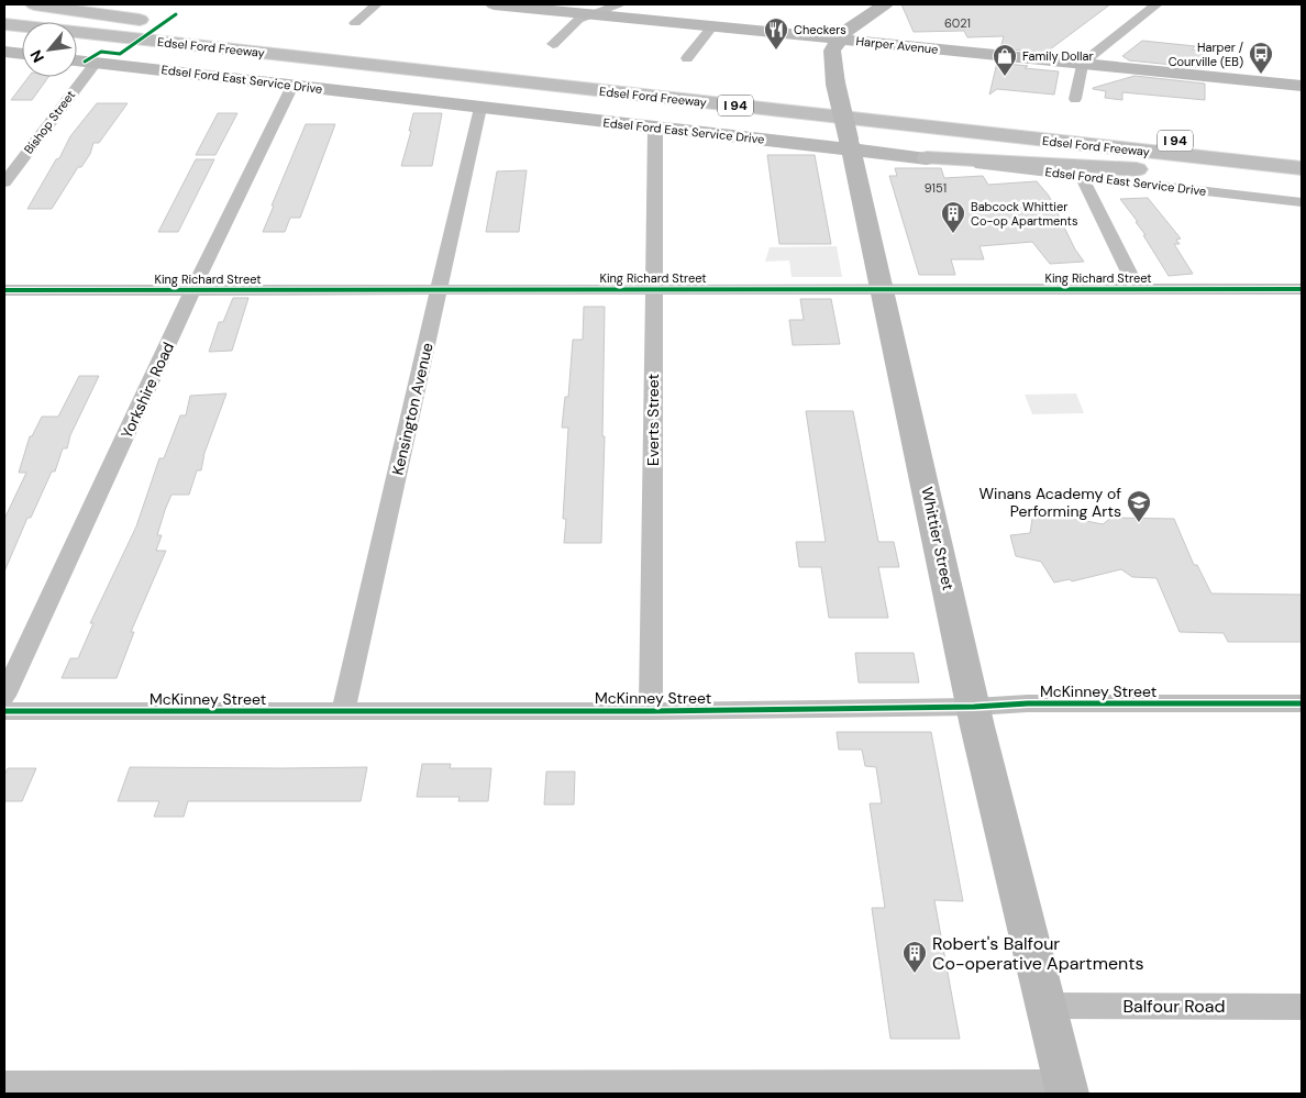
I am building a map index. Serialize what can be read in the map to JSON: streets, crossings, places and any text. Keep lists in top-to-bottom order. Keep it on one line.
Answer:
{"streets":{"highway":["Edsel Ford Freeway","I 94"],"street":["Harper Avenue","Edsel Ford East Service Drive","Bishop Street","King Richard Street","Yorkshire Road","Kensington Avenue","Everts Street","Whittier Street","McKinney Street","Balfour Road"]},"crossings":[["Harper Avenue","Whittier Street"],["Edsel Ford East Service Drive","Bishop Street"],["Edsel Ford East Service Drive","Yorkshire Road"],["Edsel Ford East Service Drive","Kensington Avenue"],["Edsel Ford East Service Drive","Everts Street"],["Edsel Ford East Service Drive","Whittier Street"],["King Richard Street","Yorkshire Road"],["King Richard Street","Kensington Avenue"],["King Richard Street","Everts Street"],["King Richard Street","Whittier Street"],["Kensington Avenue","McKinney Street"],["Everts Street","McKinney Street"],["Whittier Street","McKinney Street"],["Whittier Street","Balfour Road"]],"places":{"restaurant":["Checkers"],"bus stop":["Harper / Courville (EB)"],"shop":["Family Dollar"],"building":["Babcock Whittier Co-op Apartments","Robert's Balfour Co-operative Apartments"],"school or university":["Winans Academy of Performing Arts"]},"house_numbers":["6021","9151"],"north":"bottom left"}
